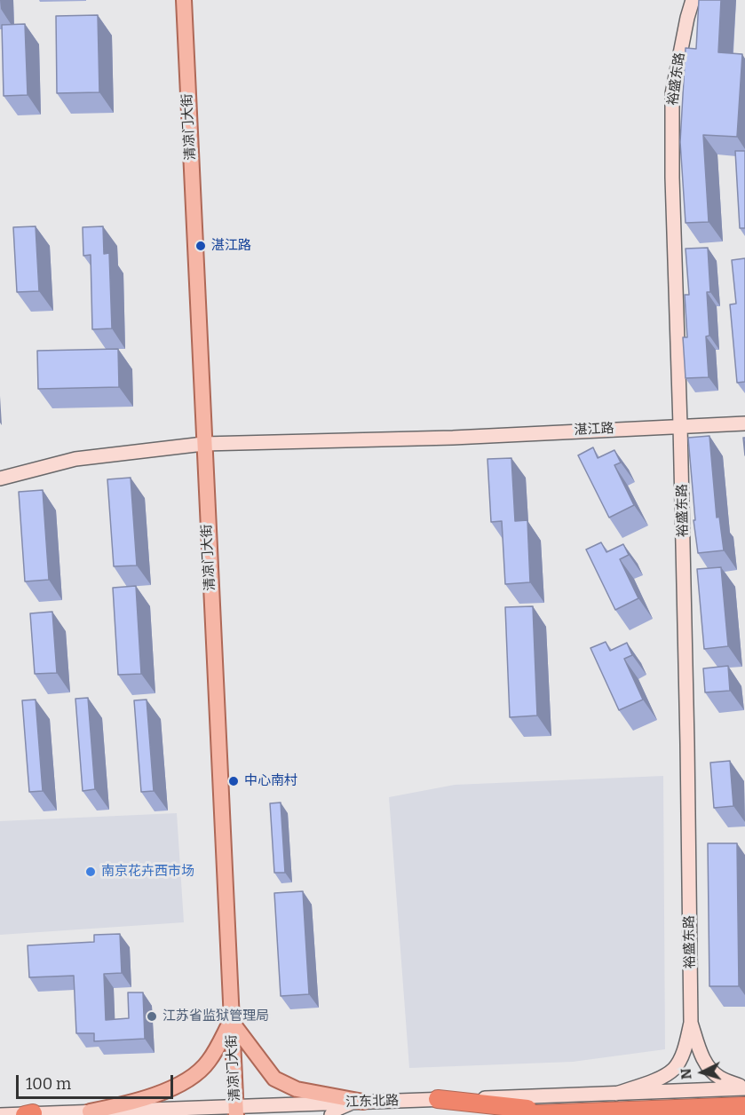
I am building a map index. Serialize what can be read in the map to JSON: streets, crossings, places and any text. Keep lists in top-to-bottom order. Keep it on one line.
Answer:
{"streets":{"main road":["裕盛东路","清凉门大街","湛江路","江东北路"]},"crossings":[["裕盛东路","湛江路"],["裕盛东路","江东北路"],["清凉门大街","湛江路"],["清凉门大街","江东北路"]],"places":["湛江路","中心南村","南京花卉西市场","江苏省监狱管理局"],"scale_bar":"100 m","north":"left"}
